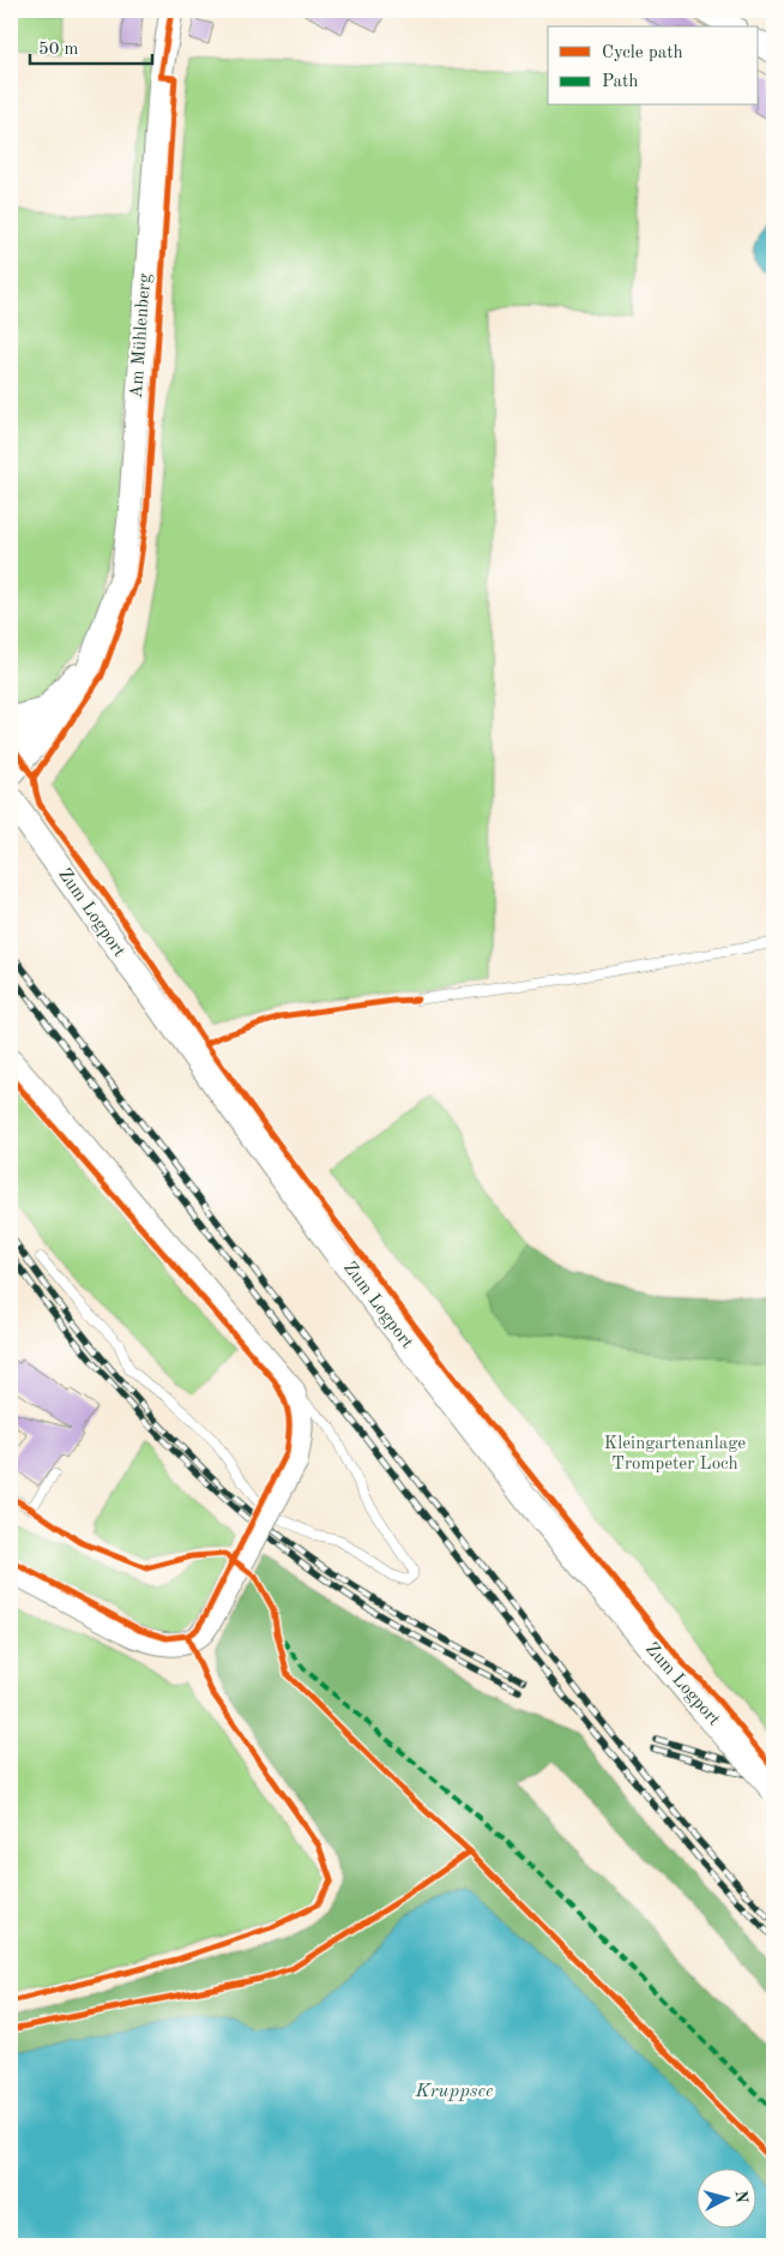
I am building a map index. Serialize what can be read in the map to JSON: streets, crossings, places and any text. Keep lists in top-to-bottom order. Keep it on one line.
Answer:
{"streets":{"main road":["Zum Logport"],"street":["Am Mühlenberg"]},"water":["Kruppsee"],"parks":["Kleingartenanlage Trompeter Loch"],"legend":["Cycle path","Path"],"scale_bar":"50 m","north":"right"}
